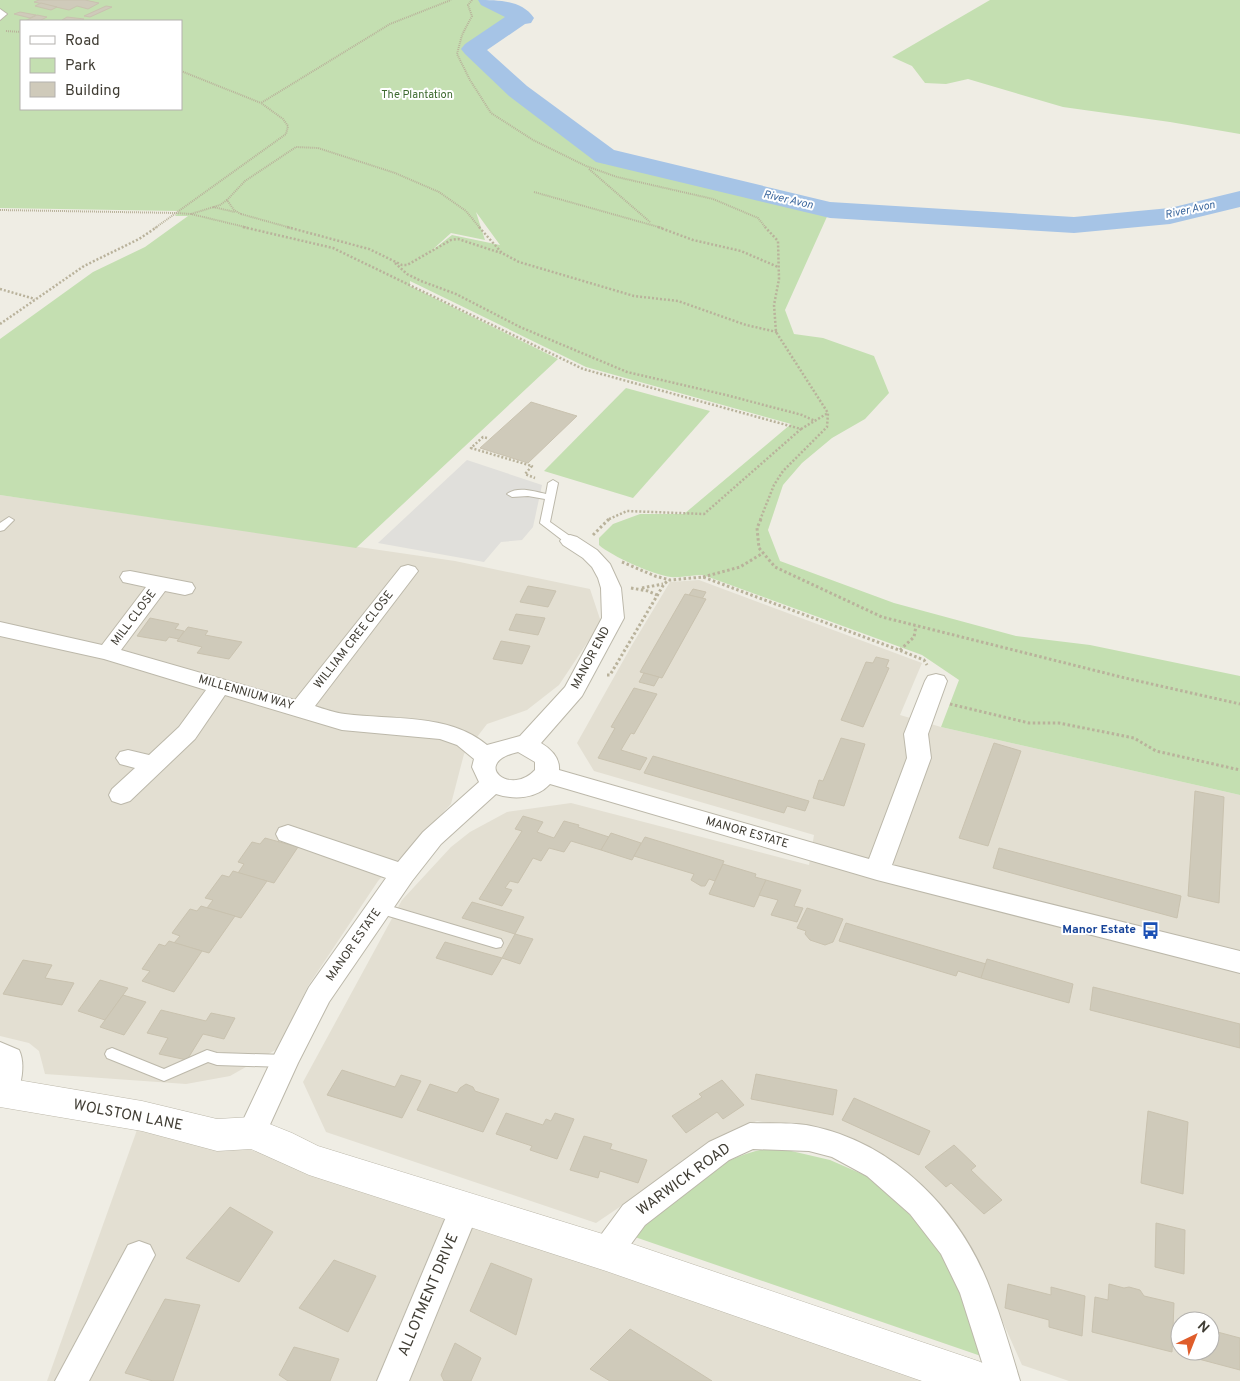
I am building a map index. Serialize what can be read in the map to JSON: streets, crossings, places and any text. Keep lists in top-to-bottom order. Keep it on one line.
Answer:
{"streets":{"street":["MILL CLOSE","WILLIAM CREE CLOSE","MANOR END","MILLENNIUM WAY","MANOR ESTATE","WOLSTON LANE","WARWICK ROAD","ALLOTMENT DRIVE"]},"crossings":[["MILL CLOSE","MILLENNIUM WAY"],["WILLIAM CREE CLOSE","MILLENNIUM WAY"],["MANOR END","MILLENNIUM WAY"],["MANOR END","MANOR ESTATE"],["MILLENNIUM WAY","MANOR ESTATE"],["MANOR ESTATE","WOLSTON LANE"]],"water":["River Avon"],"parks":["The Plantation"],"places":{"bus stop":["Manor Estate"]},"legend":["Road","Park","Building"],"north":"top right"}
